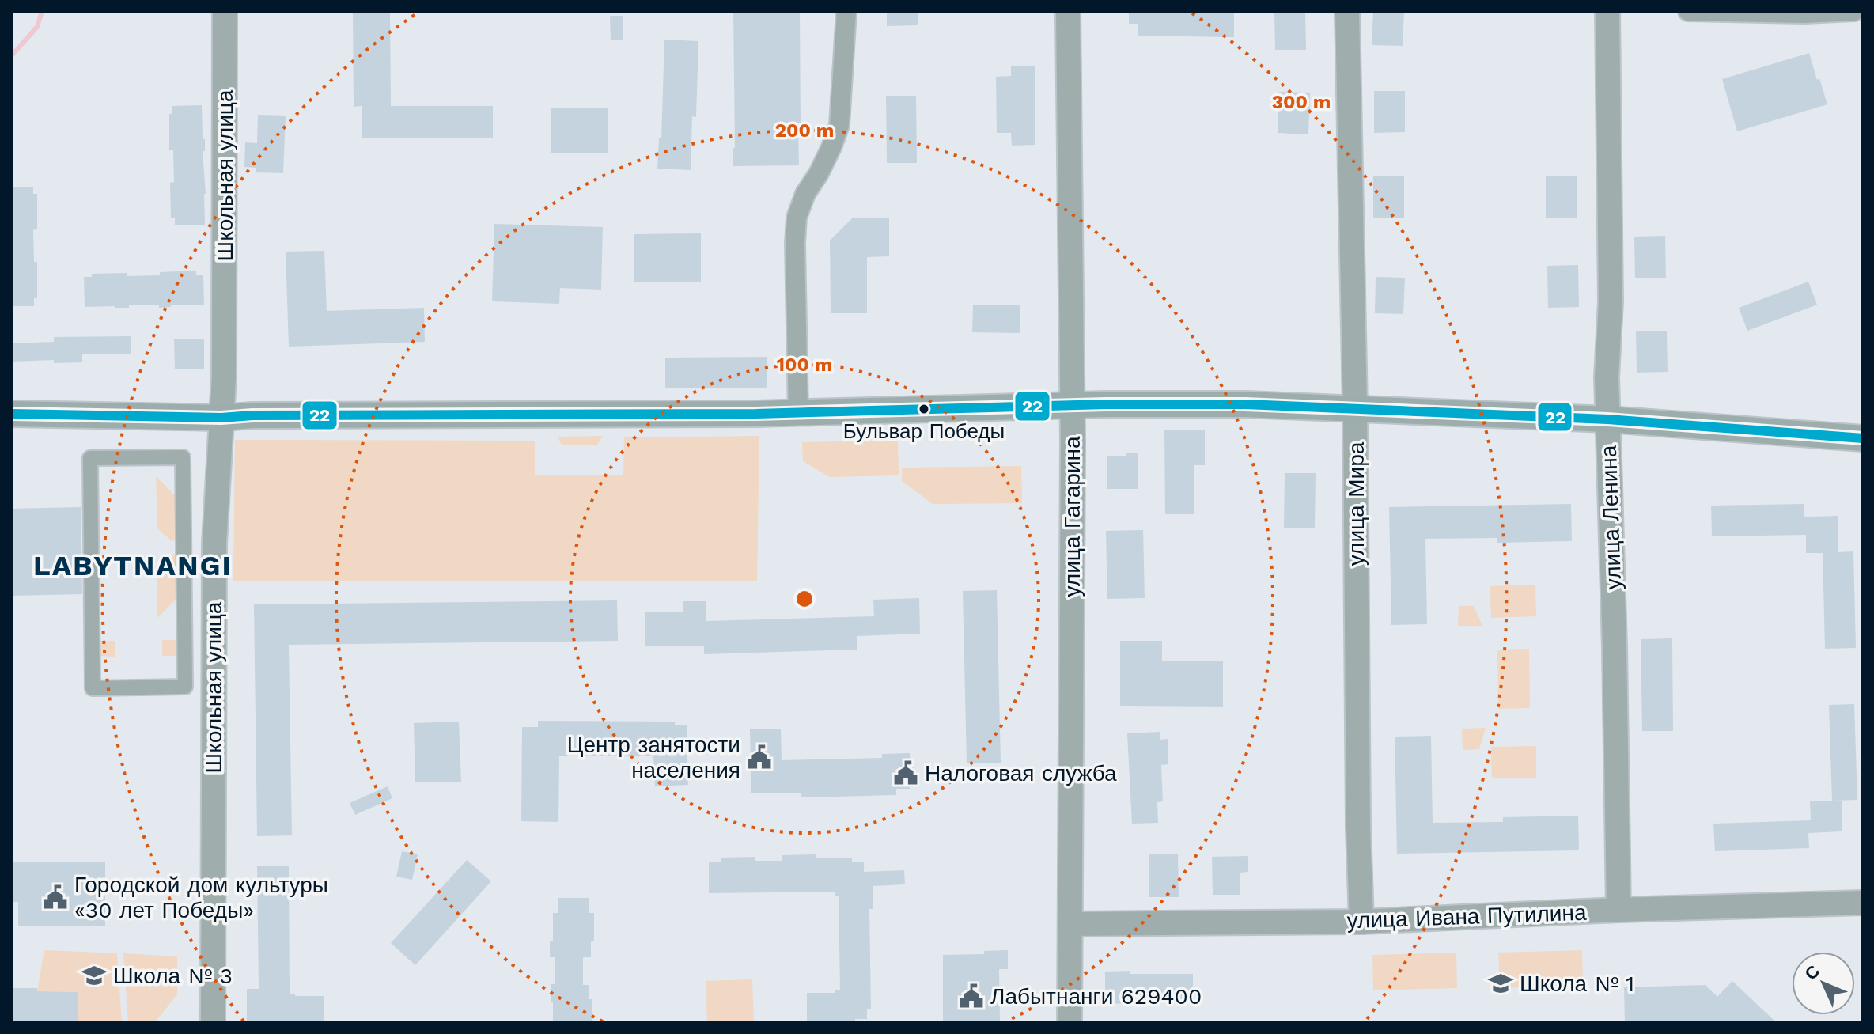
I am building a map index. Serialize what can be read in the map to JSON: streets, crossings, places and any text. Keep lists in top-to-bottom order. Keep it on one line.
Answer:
{"streets":{"street":["Школьная улица","улица Мира","улица Гагарина","улица Ленина","улица Ивана Путилина"]},"crossings":[["улица Мира","улица Ивана Путилина"],["улица Гагарина","улица Ивана Путилина"],["улица Ленина","улица Ивана Путилина"]],"districts":["LABYTNANGI"],"places":{"other":["Бульвар Победы"],"public building":["Центр занятости населения","Налоговая служба","Городской дом культуры «30 лет Победы»","Лабытнанги 629400"],"school or university":["Школа № 3","Школа № 1"]},"lines":["transit line 22"],"north":"top left","rings":["300 m","200 m","100 m"]}
